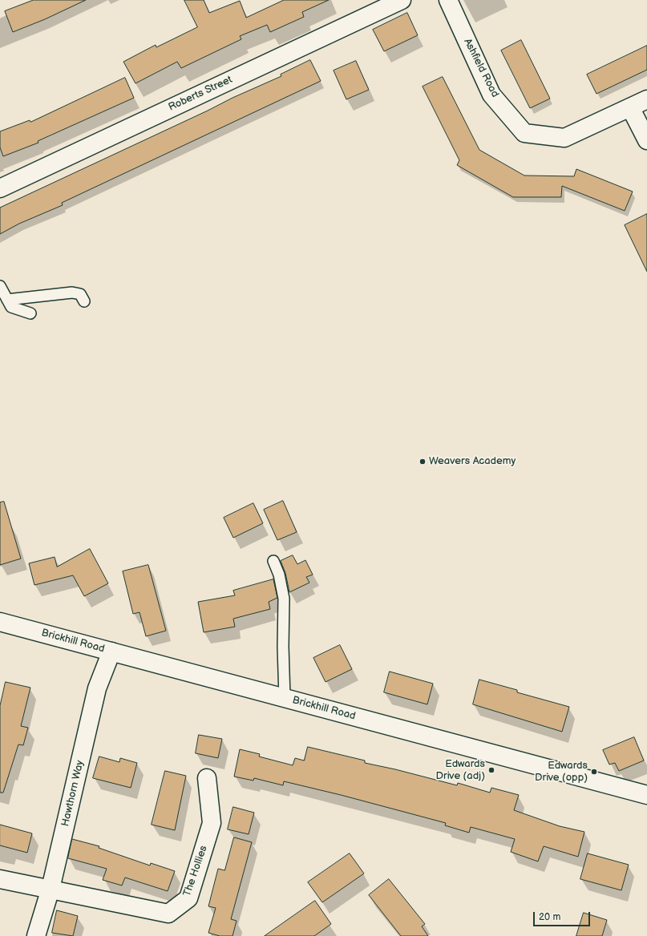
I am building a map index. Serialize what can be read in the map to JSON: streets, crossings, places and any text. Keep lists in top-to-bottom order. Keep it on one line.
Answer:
{"streets":{"street":["Ashfield Road","Roberts Street","Brickhill Road","Hawthorn Way","The Hollies"]},"crossings":[["Brickhill Road","Hawthorn Way"],["Hawthorn Way","The Hollies"]],"places":["Weavers Academy","Edwards Drive (adj)","Edwards Drive (opp)"],"scale_bar":"20 m"}
